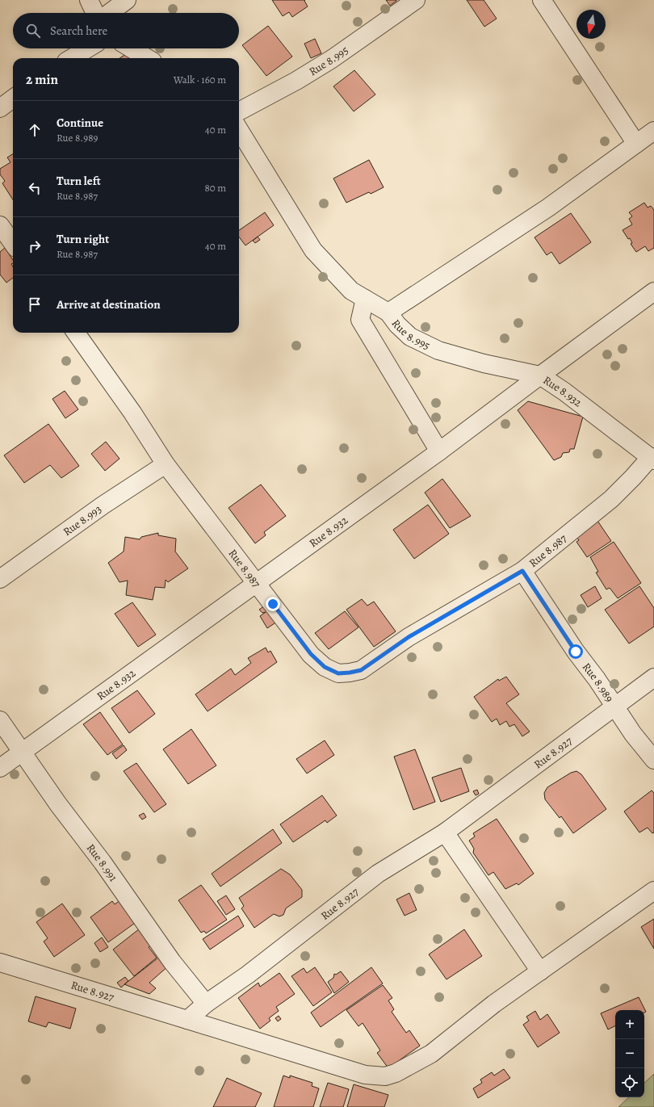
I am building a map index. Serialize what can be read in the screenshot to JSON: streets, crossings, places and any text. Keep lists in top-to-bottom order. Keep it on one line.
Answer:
{"streets":{"street":["Rue 8.995","Rue 8.932","Rue 8.993","Rue 8.987","Rue 8.989","Rue 8.927","Rue 8.991"]},"crossings":[["Rue 8.995","Rue 8.932"],["Rue 8.932","Rue 8.987"],["Rue 8.932","Rue 8.991"],["Rue 8.993","Rue 8.987"],["Rue 8.987","Rue 8.989"],["Rue 8.989","Rue 8.927"],["Rue 8.927","Rue 8.991"]],"north":"bottom","page":{"search":"Search here","heading":["2 min","Walk · 160 m"],"list":[["Continue","Rue 8.989","40 m"],["Turn left","Rue 8.987","80 m"],["Turn right","Rue 8.987","40 m"],"Arrive at destination"],"map_buttons":["+","−"]}}
